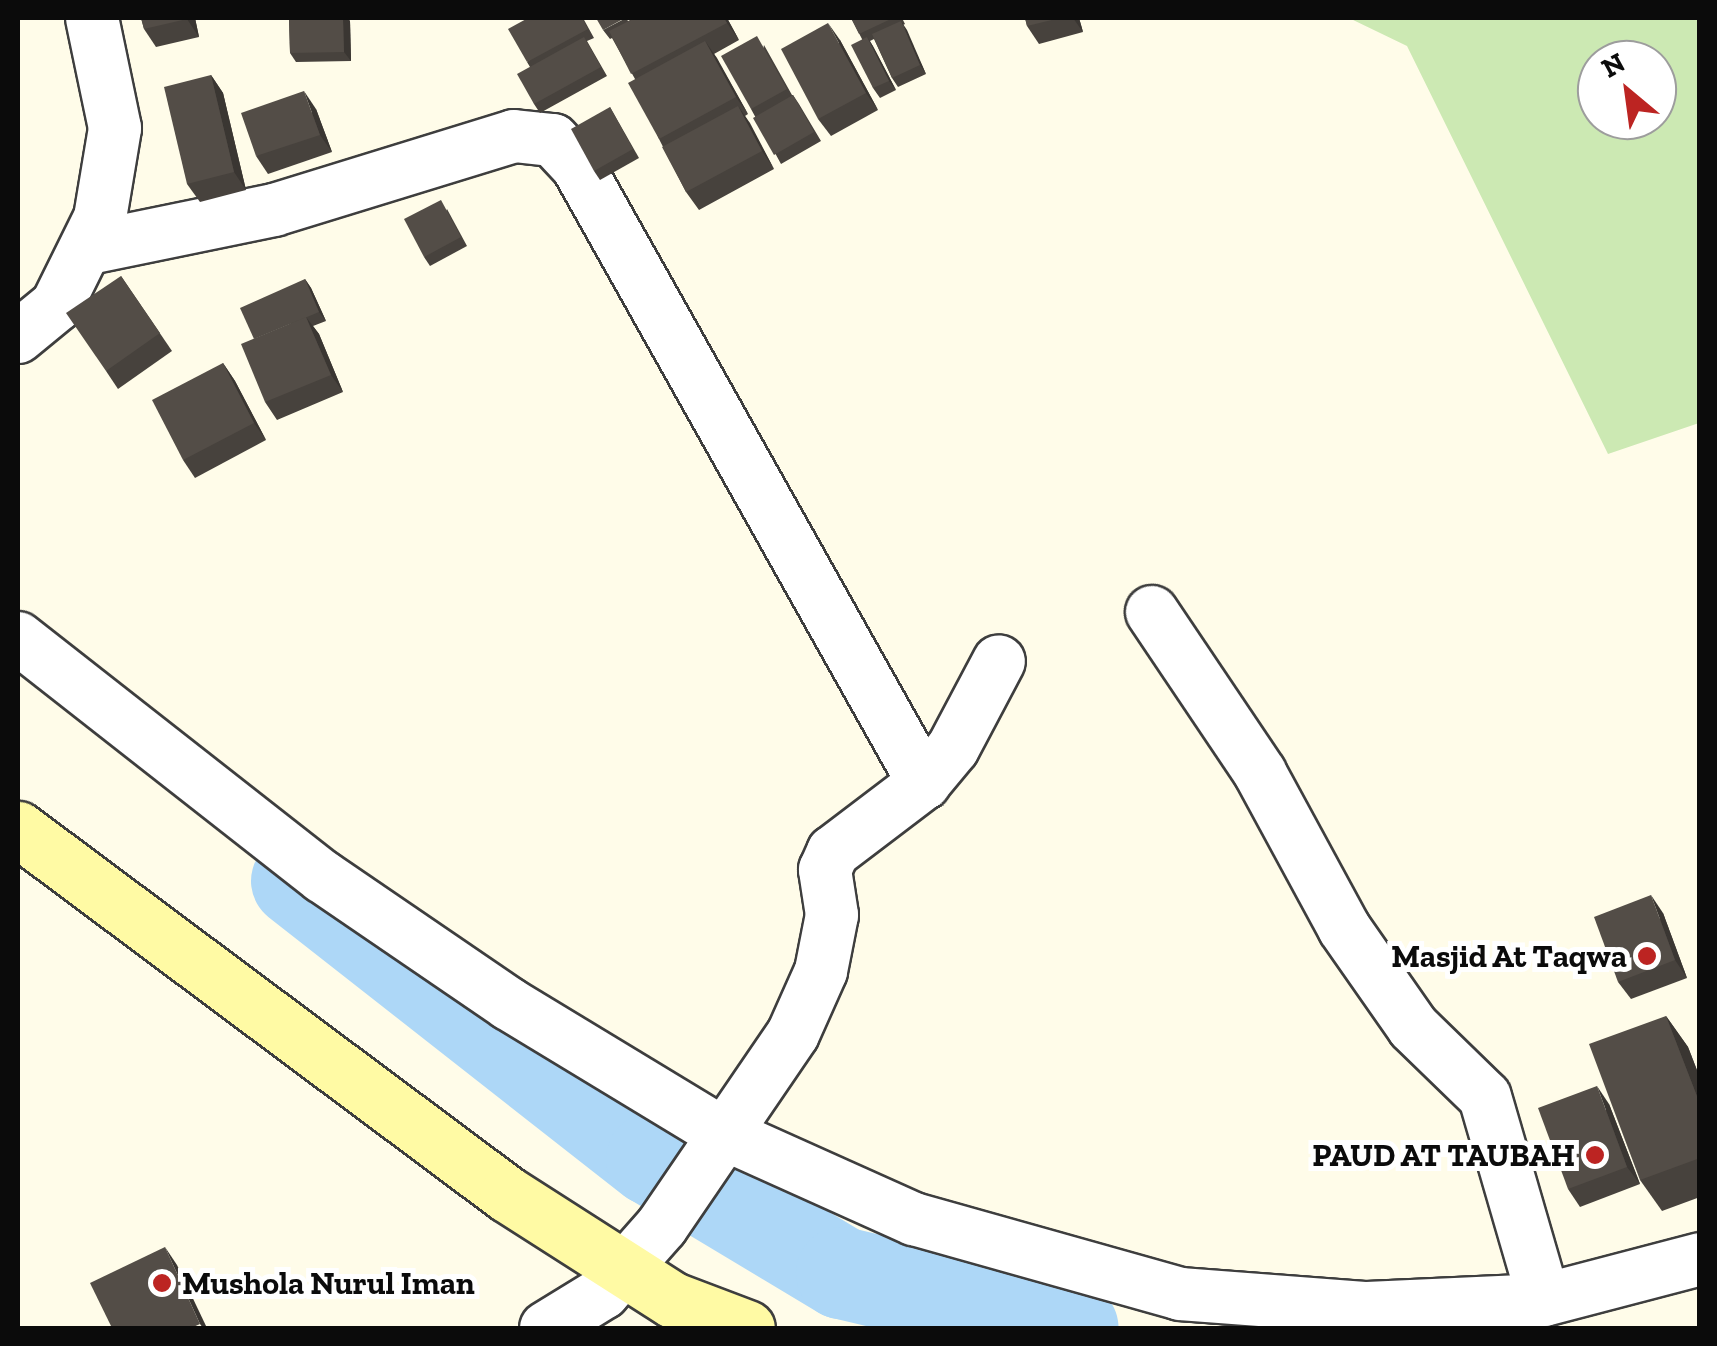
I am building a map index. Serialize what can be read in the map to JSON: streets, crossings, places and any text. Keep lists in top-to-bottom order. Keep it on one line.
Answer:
{"places":["Masjid At Taqwa","PAUD AT TAUBAH","Mushola Nurul Iman"],"north":"top left"}
